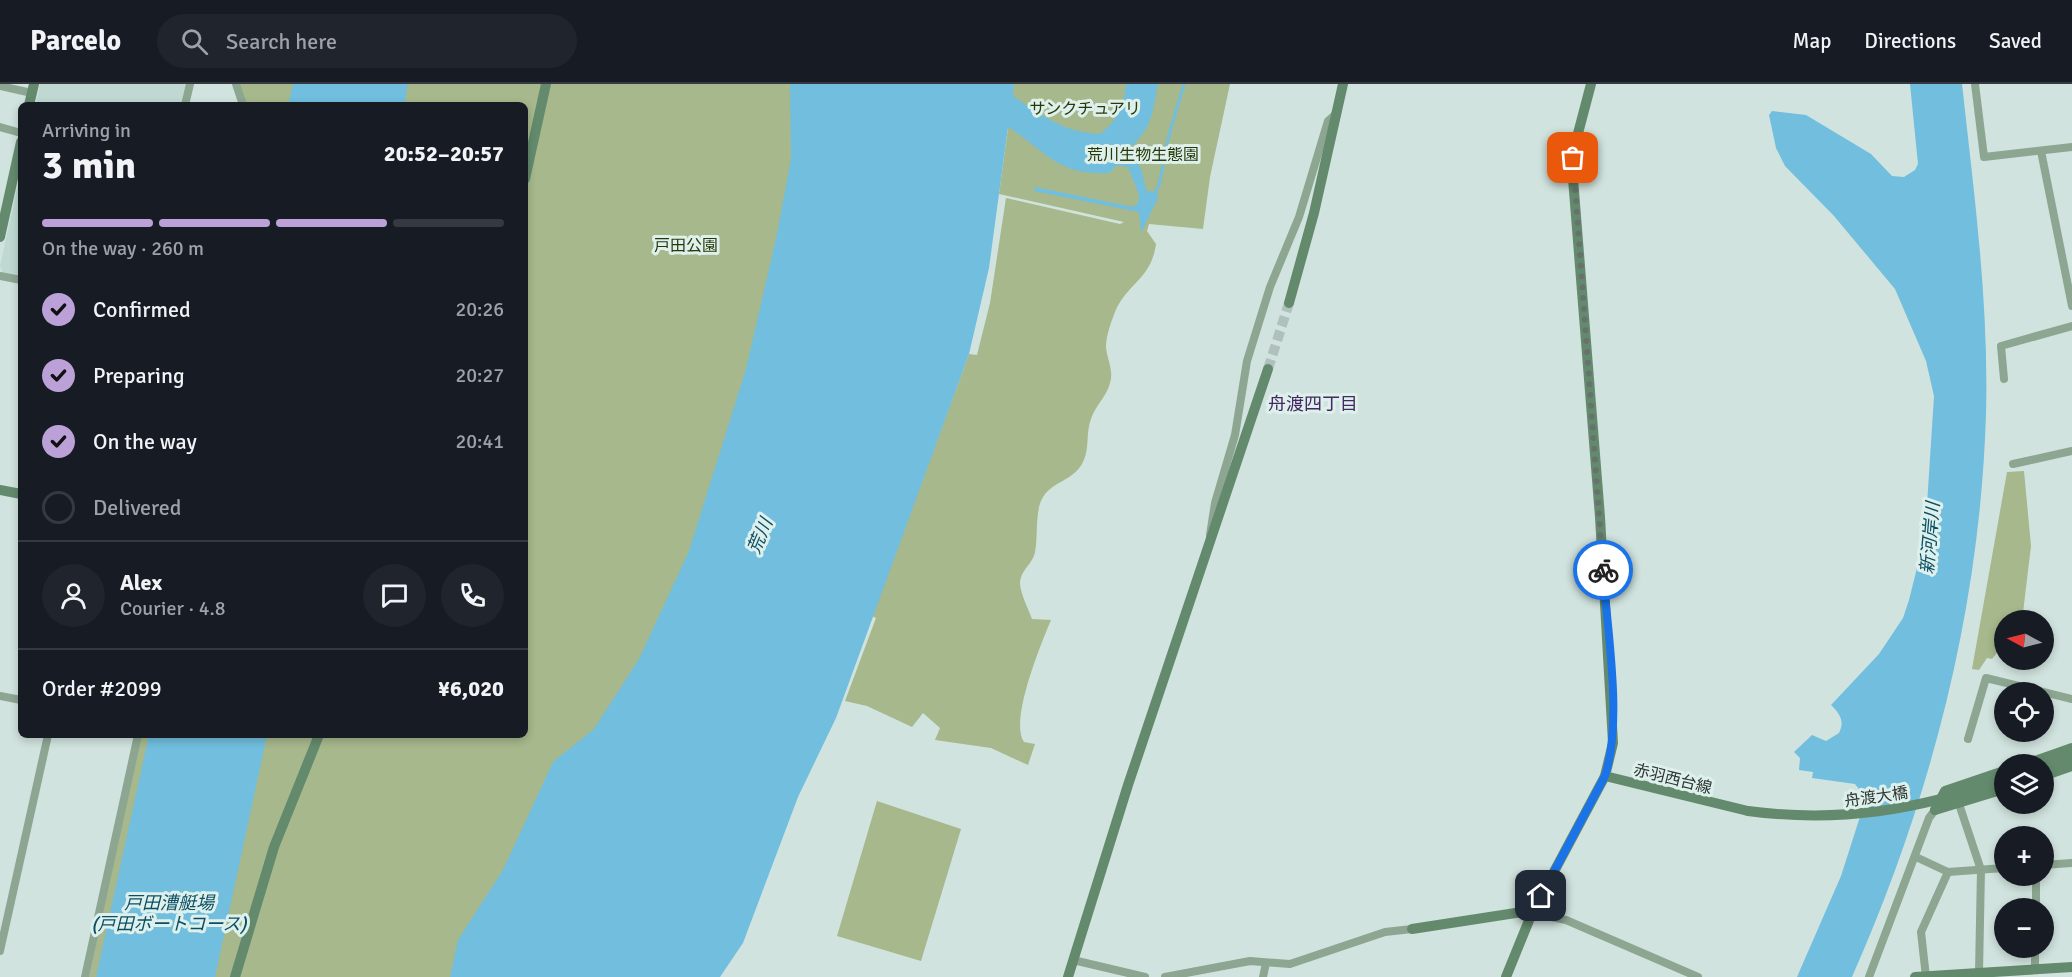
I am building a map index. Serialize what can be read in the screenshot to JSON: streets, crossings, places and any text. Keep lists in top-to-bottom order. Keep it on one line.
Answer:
{"streets":{"street":["赤羽西台線","舟渡大橋"]},"crossings":[["赤羽西台線","舟渡大橋"]],"districts":["舟渡四丁目"],"water":["荒川","新河岸川","戸田漕艇場 (戸田ボートコース)"],"parks":["サンクチュアリ","荒川生物生態園","戸田公園"],"north":"left","page":{"header":"Parcelo","search":"Search here","nav":["Map","Directions","Saved"],"heading":["3 min","Arriving in","20:52–20:57"],"panel":["Alex","Courier · 4.8","Order #2099","¥6,020"],"bar":"On the way · 260 m","list":[["Confirmed","20:26"],["Preparing","20:27"],["On the way","20:41"],"Delivered"],"map_buttons":["+","−"]}}
